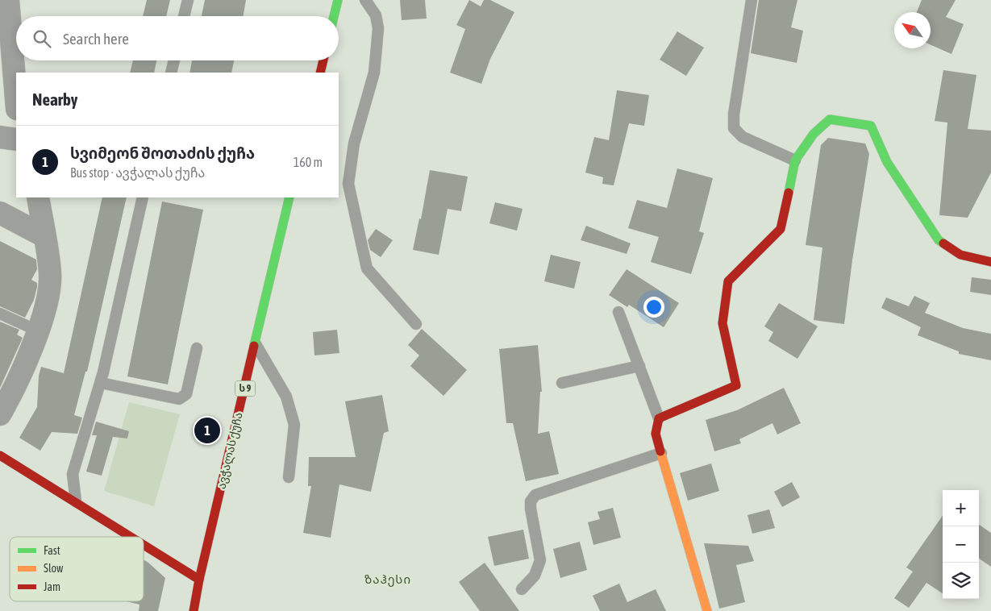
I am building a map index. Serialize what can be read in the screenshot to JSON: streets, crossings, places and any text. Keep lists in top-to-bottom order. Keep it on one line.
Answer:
{"streets":{"main road":["ს 9","ავჭალას ქუჩა"]},"districts":["ზაჰესი"],"legend":["Fast","Slow","Jam"],"north":"top left","page":{"search":"Search here","heading":"Nearby","list":[{"mark":"1","name":"სვიმეონ შოთაძის ქუჩა","note":"Bus stop · ავჭალას ქუჩა","value":"160 m"}],"pins":"1","map_buttons":["+","−"]}}
